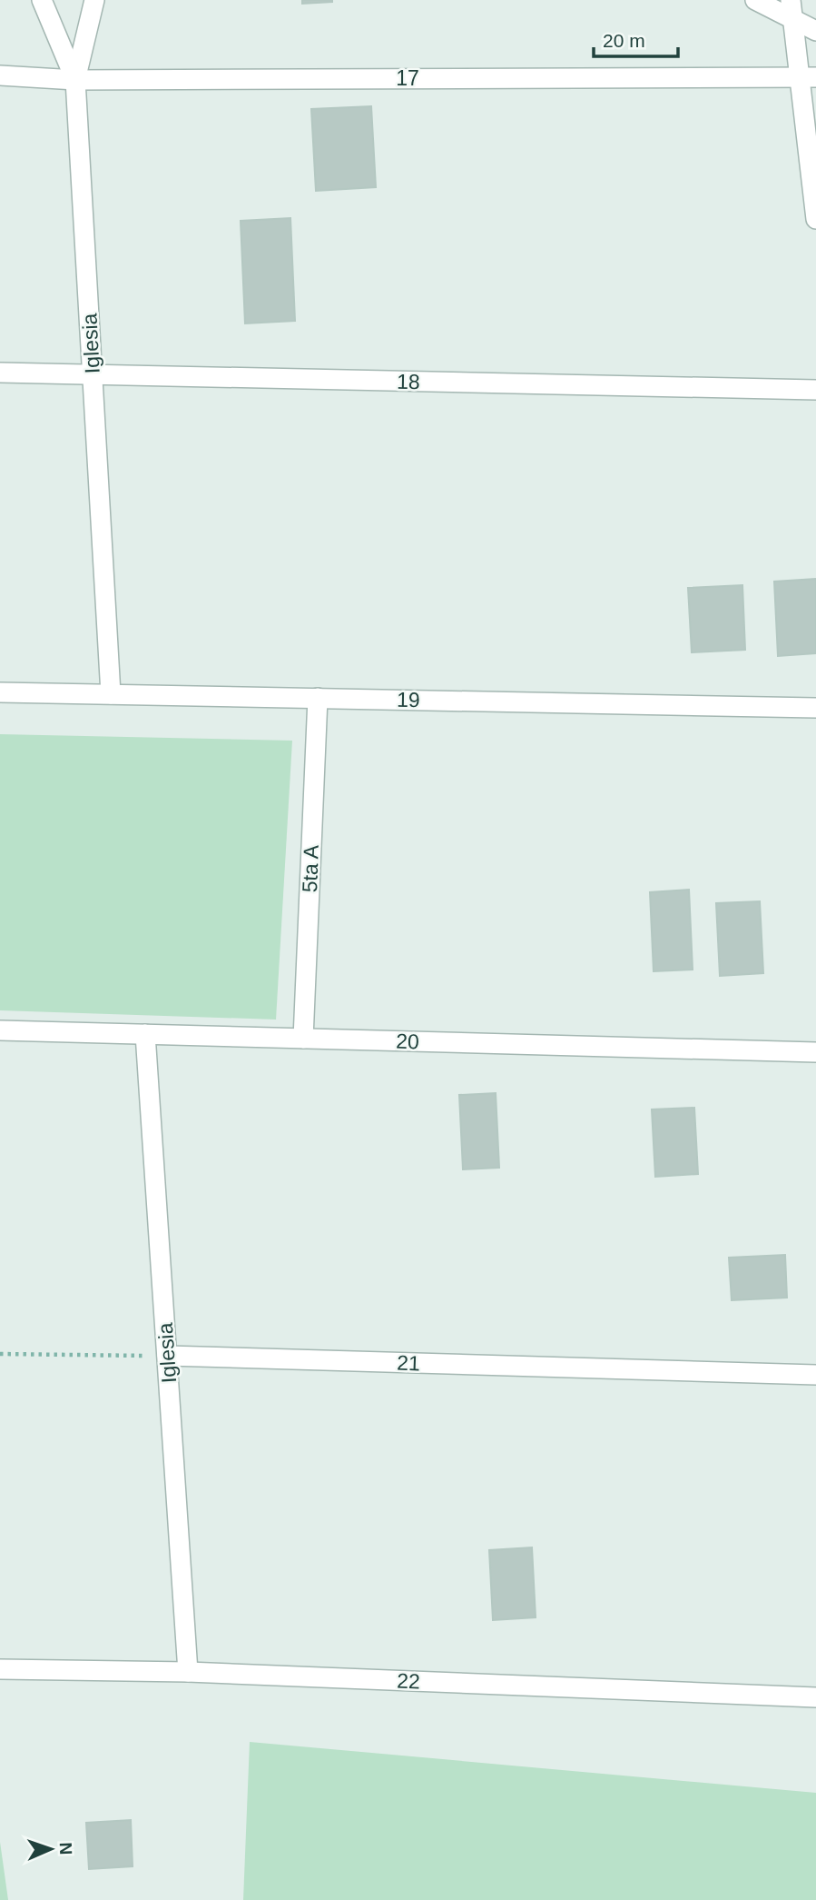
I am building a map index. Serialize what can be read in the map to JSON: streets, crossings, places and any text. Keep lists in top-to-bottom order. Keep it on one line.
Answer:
{"streets":{"street":["17","Iglesia","18","19","5ta A","20","21","22"]},"crossings":[["17","Iglesia"],["Iglesia","18"],["Iglesia","19"],["Iglesia","20"],["Iglesia","21"],["Iglesia","22"],["19","5ta A"],["5ta A","20"]],"scale_bar":"20 m","north":"right"}
